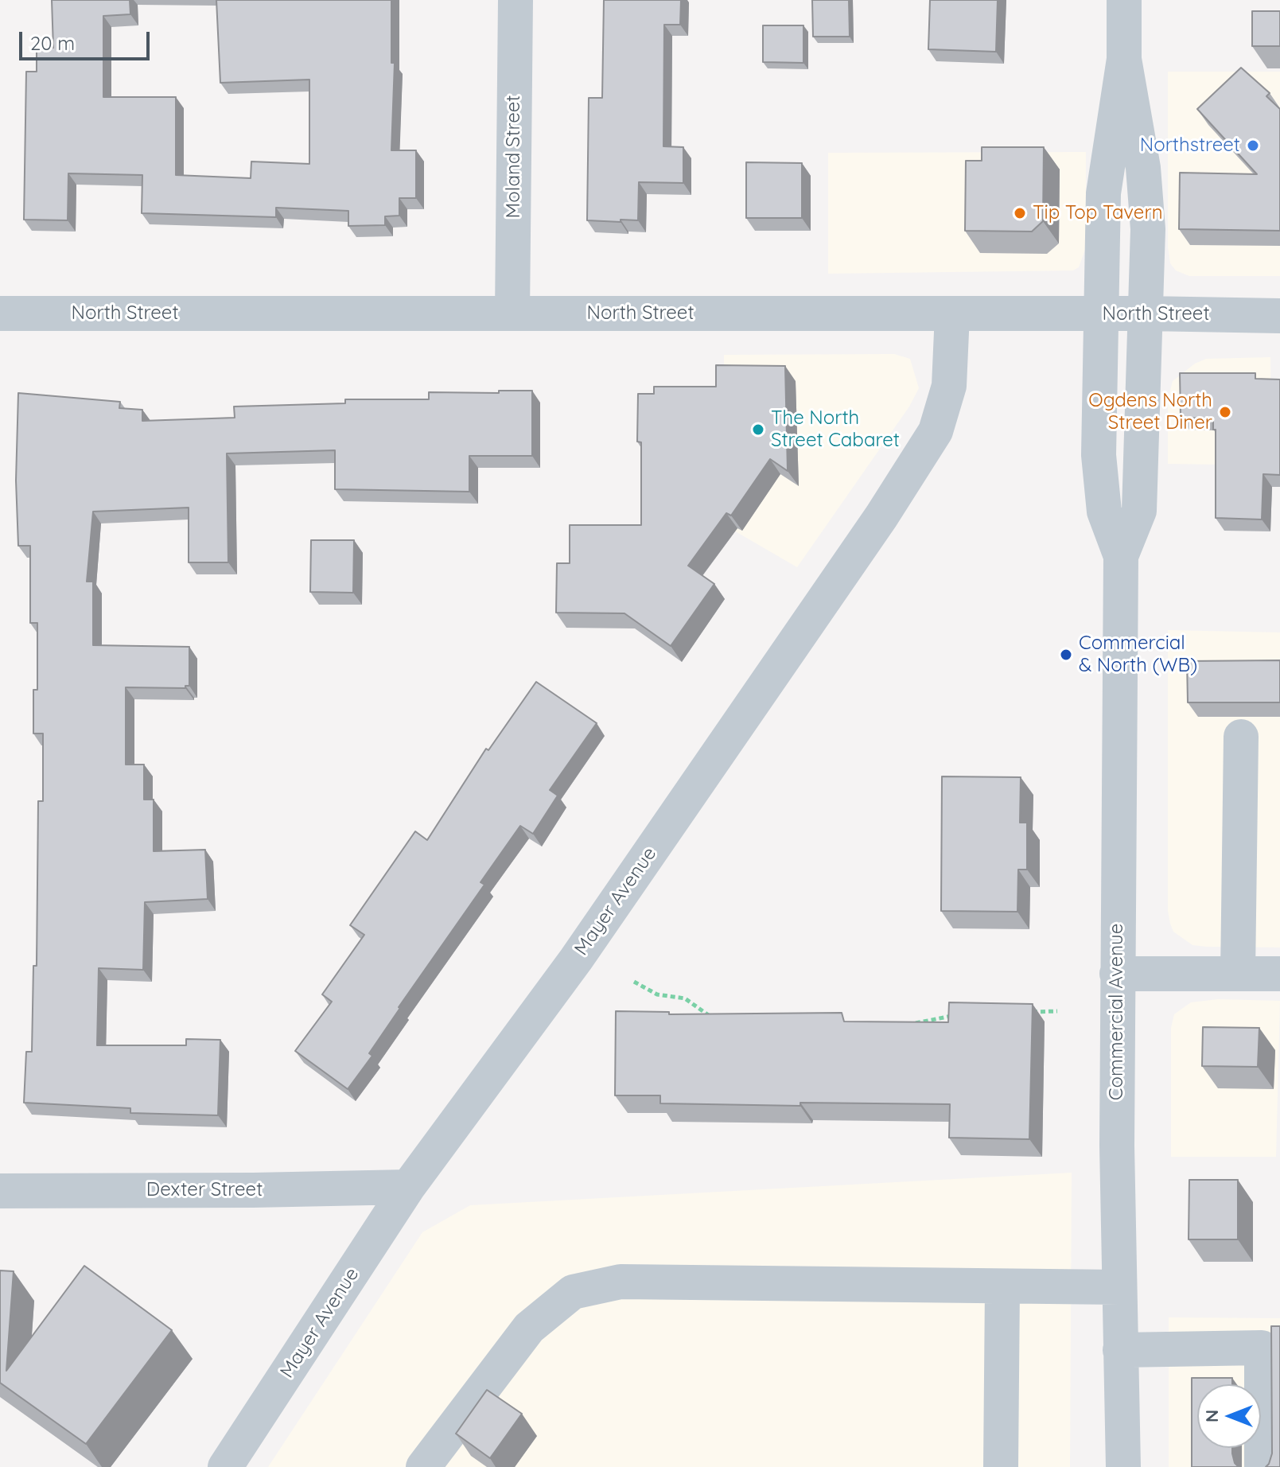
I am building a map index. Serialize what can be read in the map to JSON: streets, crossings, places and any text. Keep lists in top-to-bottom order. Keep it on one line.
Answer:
{"streets":{"street":["Moland Street","North Street","Mayer Avenue","Commercial Avenue","Dexter Street"]},"crossings":[["Moland Street","North Street"],["North Street","Mayer Avenue"],["North Street","Commercial Avenue"],["Mayer Avenue","Dexter Street"]],"places":["Northstreet","Tip Top Tavern","Ogdens North Street Diner","The North Street Cabaret","Commercial & North (WB)"],"scale_bar":"20 m","north":"left"}
